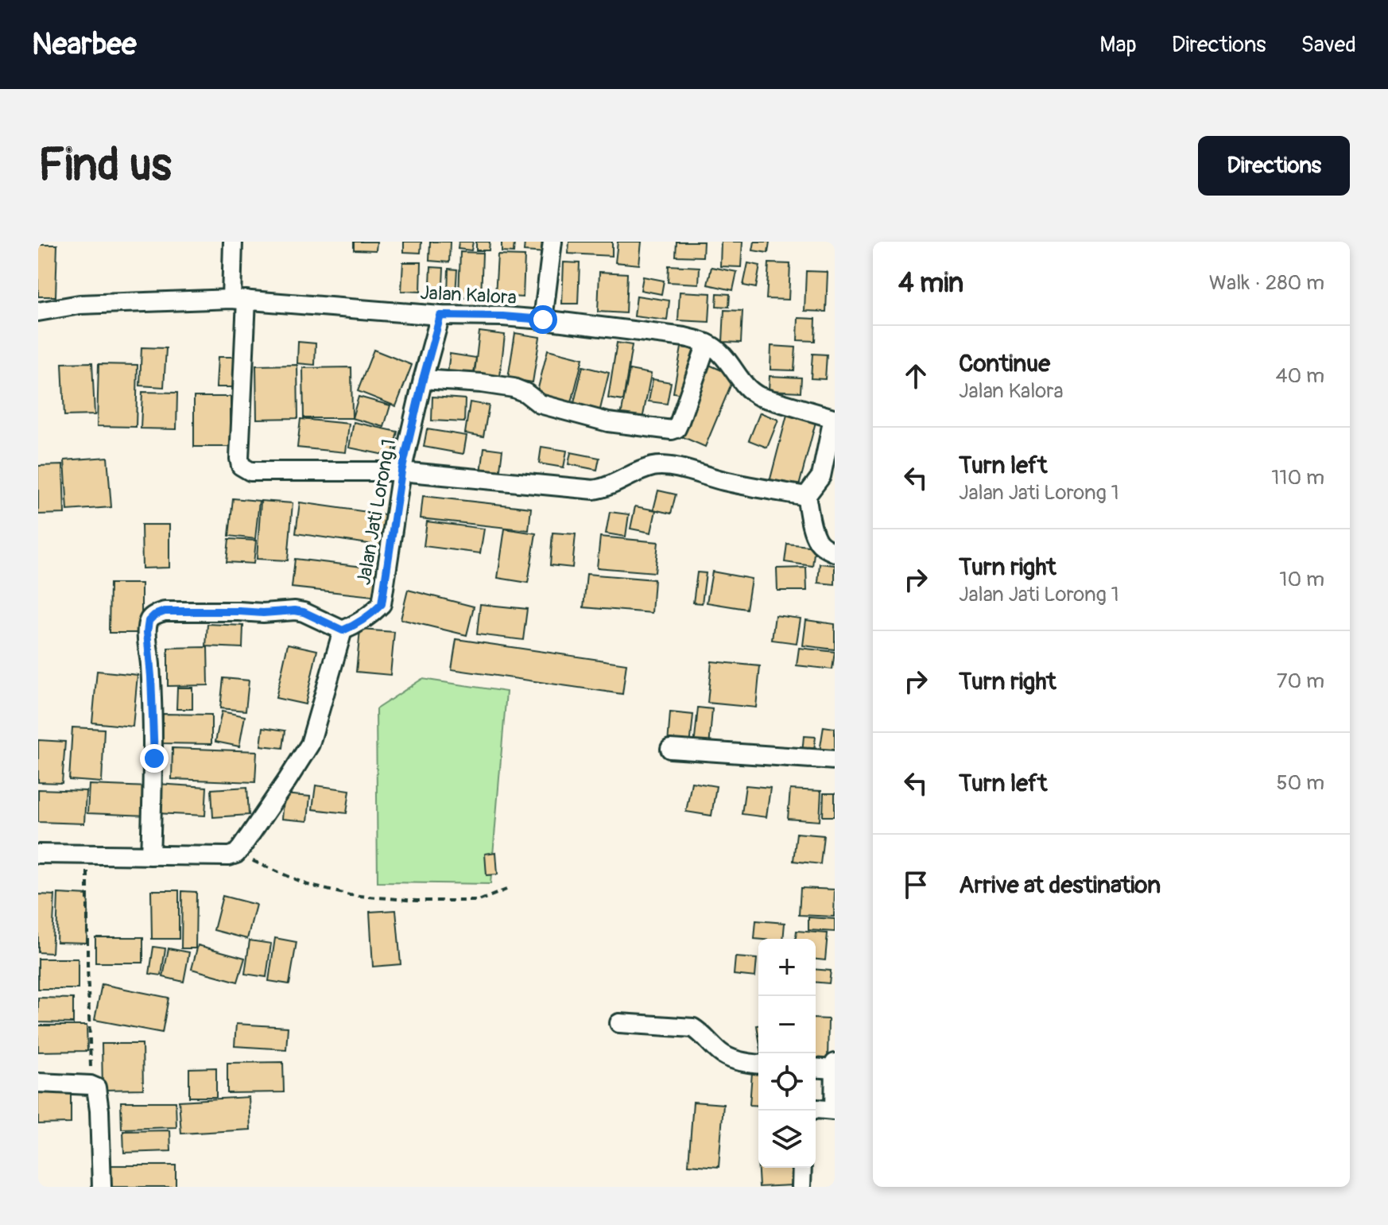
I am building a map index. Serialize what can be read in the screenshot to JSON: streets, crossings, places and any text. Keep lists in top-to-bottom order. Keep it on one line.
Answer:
{"streets":{"street":["Jalan Kalora","Jalan Jati Lorong 1"]},"crossings":[["Jalan Kalora","Jalan Jati Lorong 1"]],"page":{"header":"Nearbee","nav":["Map","Directions","Saved"],"buttons":"Directions","title":"Find us","heading":["4 min","Walk · 280 m"],"list":[["Continue","Jalan Kalora","40 m"],["Turn left","Jalan Jati Lorong 1","110 m"],["Turn right","Jalan Jati Lorong 1","10 m"],["Turn right","70 m"],["Turn left","50 m"],"Arrive at destination"],"map_buttons":["+","−"]}}
